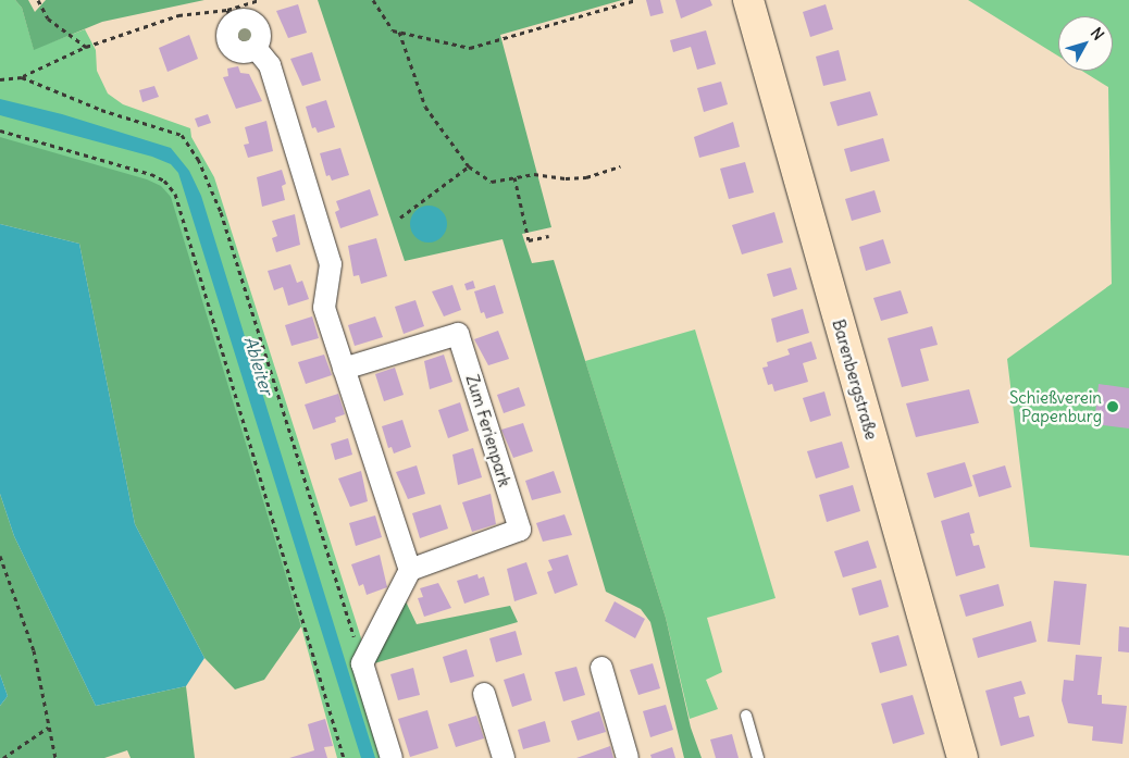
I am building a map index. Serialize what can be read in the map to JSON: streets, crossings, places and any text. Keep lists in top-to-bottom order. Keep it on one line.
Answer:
{"streets":{"street":["Barenbergstraße","Zum Ferienpark"]},"water":["Ableiter"],"places":["Schießverein Papenburg"],"north":"top right"}
